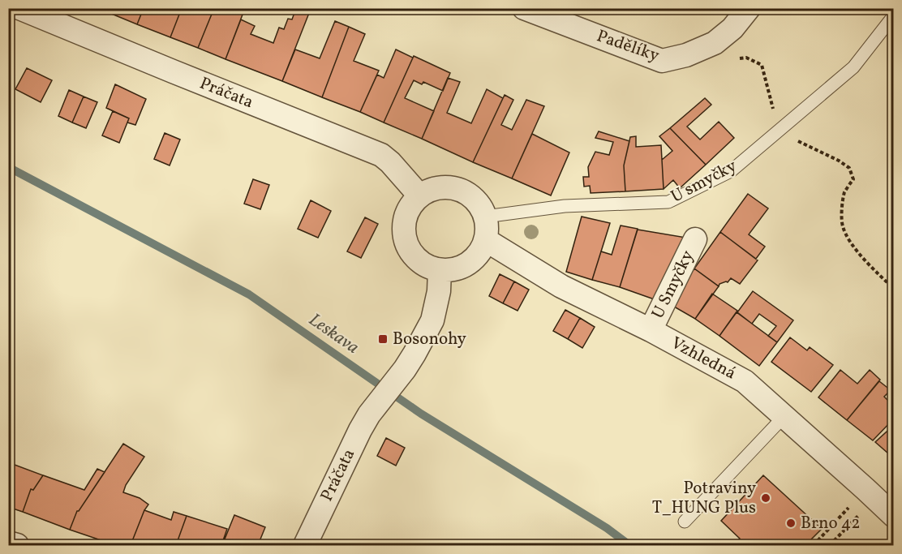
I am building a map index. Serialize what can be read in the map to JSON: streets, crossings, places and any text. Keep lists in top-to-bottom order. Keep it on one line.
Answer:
{"streets":{"street":["Padělíky","Práčata","U Smyčky","Vzhledná"],"lane":["U smyčky"]},"crossings":[["Práčata","U smyčky"],["Práčata","Vzhledná"],["U smyčky","Vzhledná"],["U Smyčky","Vzhledná"]],"water":["Leskava"],"places":{"transit":["Bosonohy"],"other":["Potraviny T_HUNG Plus","Brno 42"]}}
